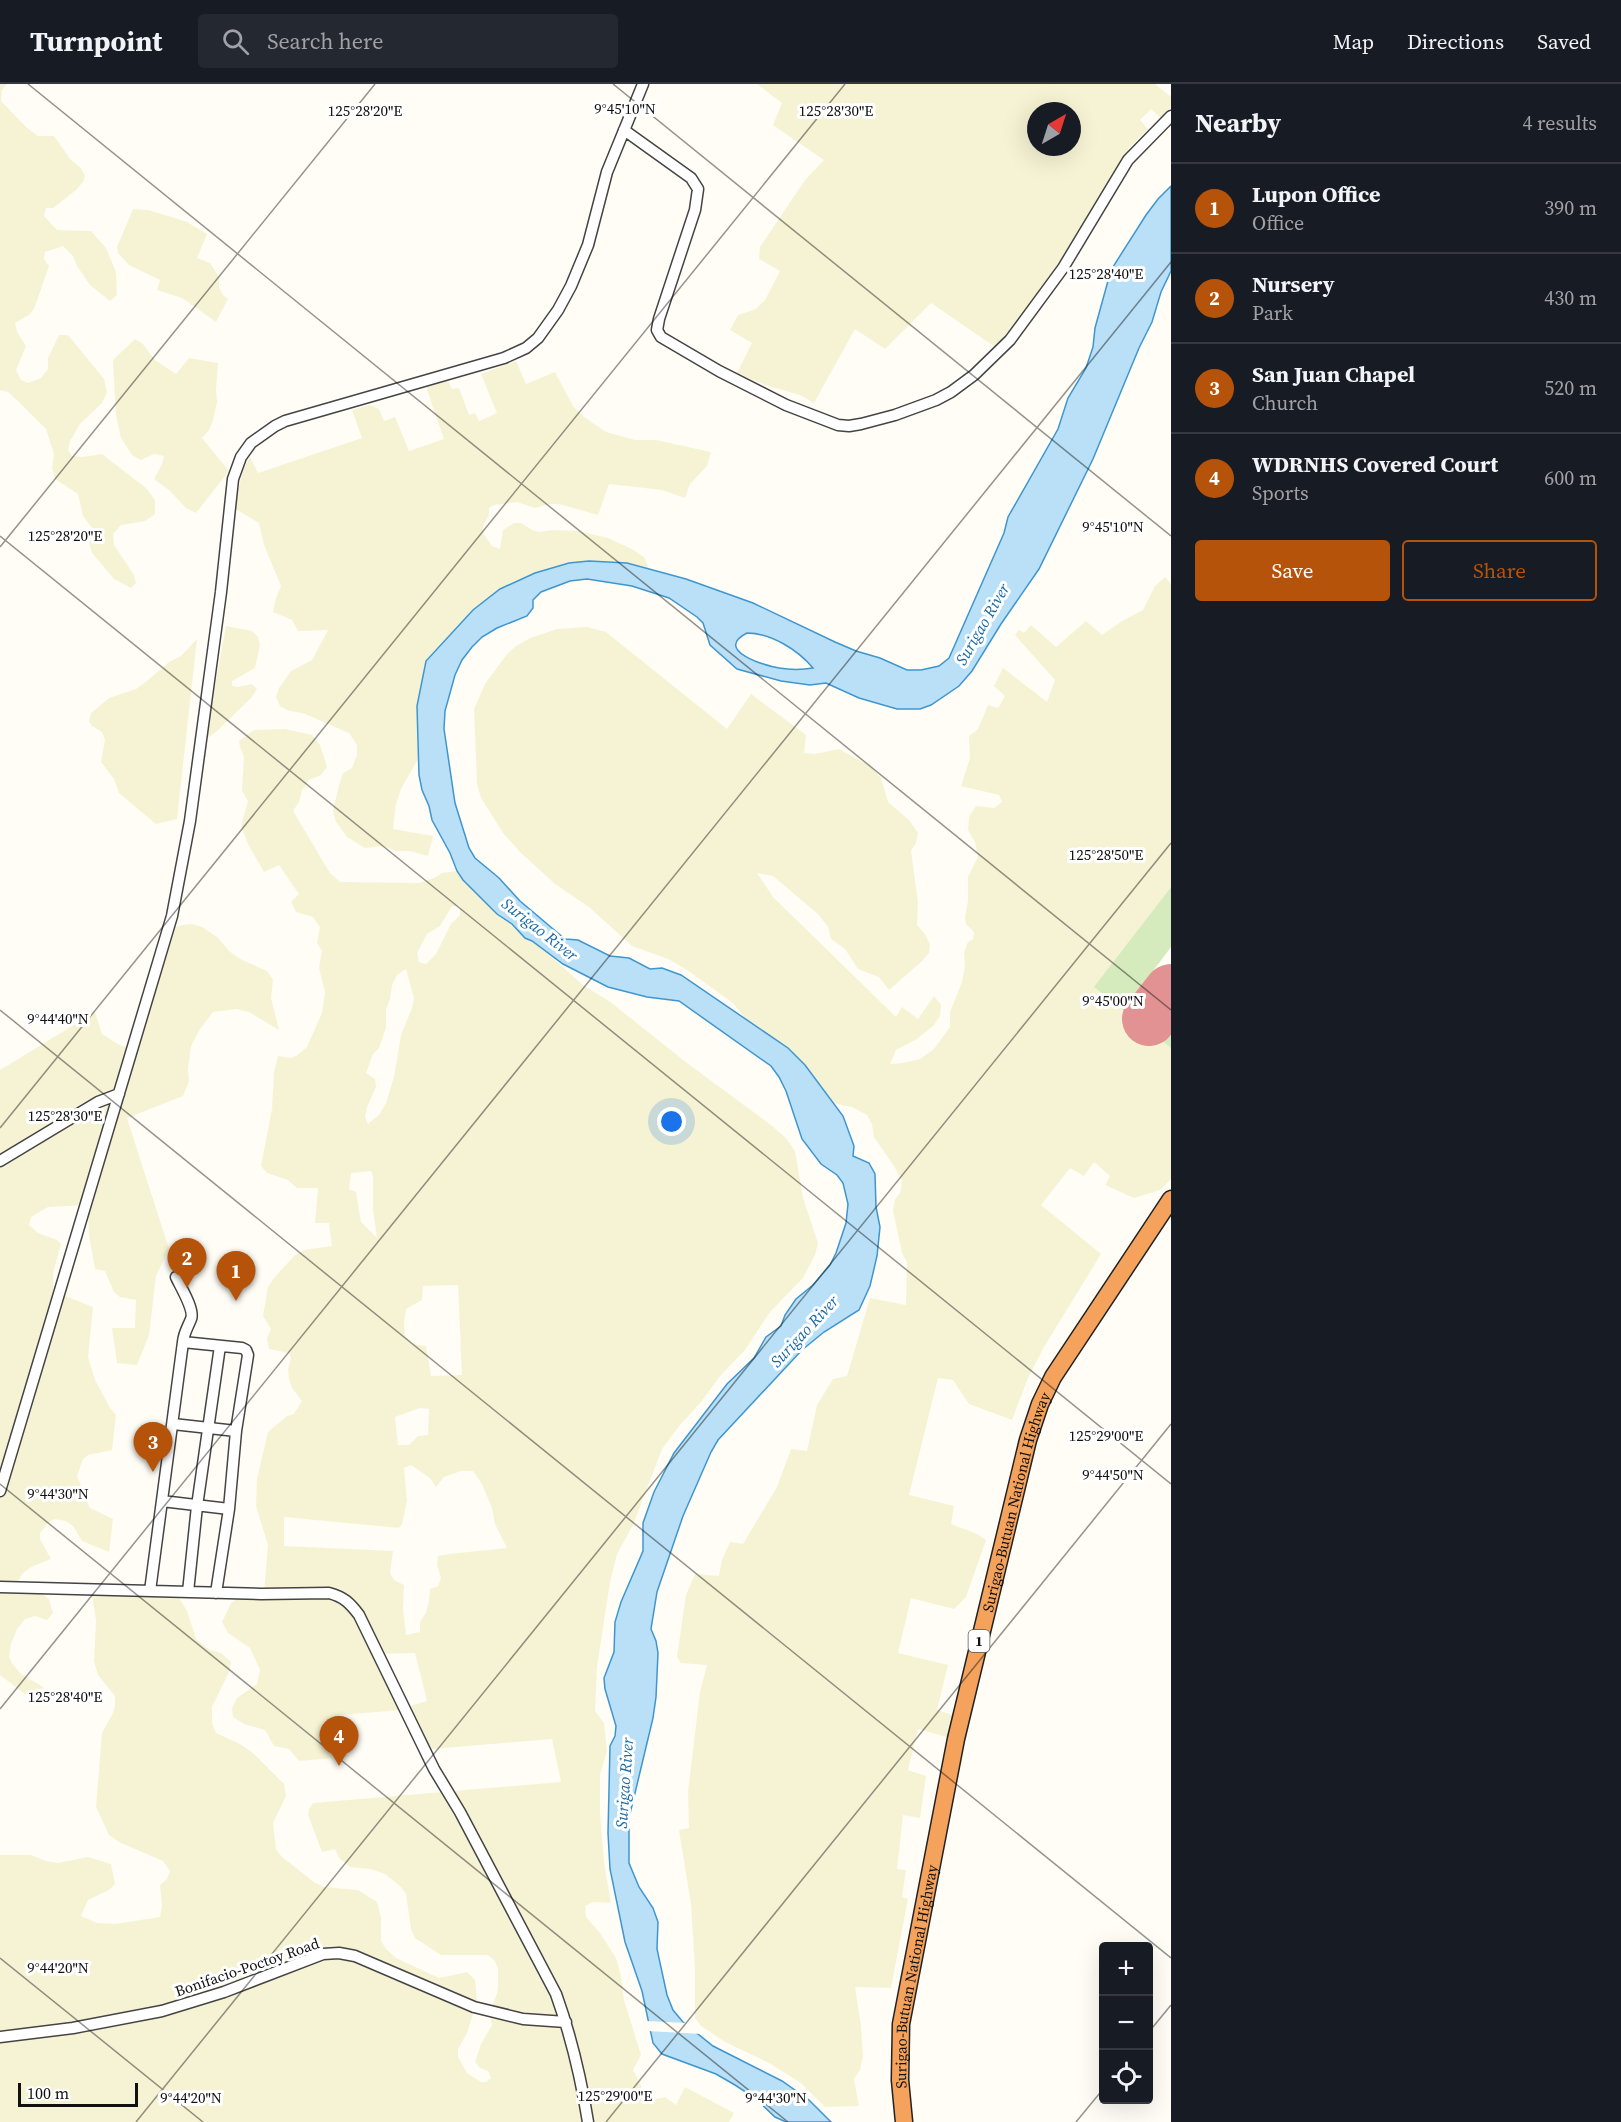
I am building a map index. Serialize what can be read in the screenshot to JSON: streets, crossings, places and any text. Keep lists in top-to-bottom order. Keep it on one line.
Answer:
{"streets":{"highway":["Surigao-Butuan National Highway","1"],"street":["Bonifacio-Poctoy Road"]},"water":["Surigao River"],"scale_bar":"100 m","north":"top right","page":{"header":"Turnpoint","search":"Search here","nav":["Map","Directions","Saved"],"heading":["Nearby","4 results"],"list":[{"mark":"1","name":"Lupon Office","note":"Office","value":"390 m"},{"mark":"2","name":"Nursery","note":"Park","value":"430 m"},{"mark":"3","name":"San Juan Chapel","note":"Church","value":"520 m"},{"mark":"4","name":"WDRNHS Covered Court","note":"Sports","value":"600 m"}],"buttons":["Save","Share"],"pins":["2","1","3","4"],"map_buttons":["+","−"],"scale":"100 m"},"coordinates":["9°45'10\"N","125°28'20\"E","125°28'30\"E","125°28'40\"E","125°28'50\"E","9°45'00\"N","9°44'40\"N","125°29'00\"E","9°44'50\"N","9°44'30\"N","9°44'20\"N"]}
